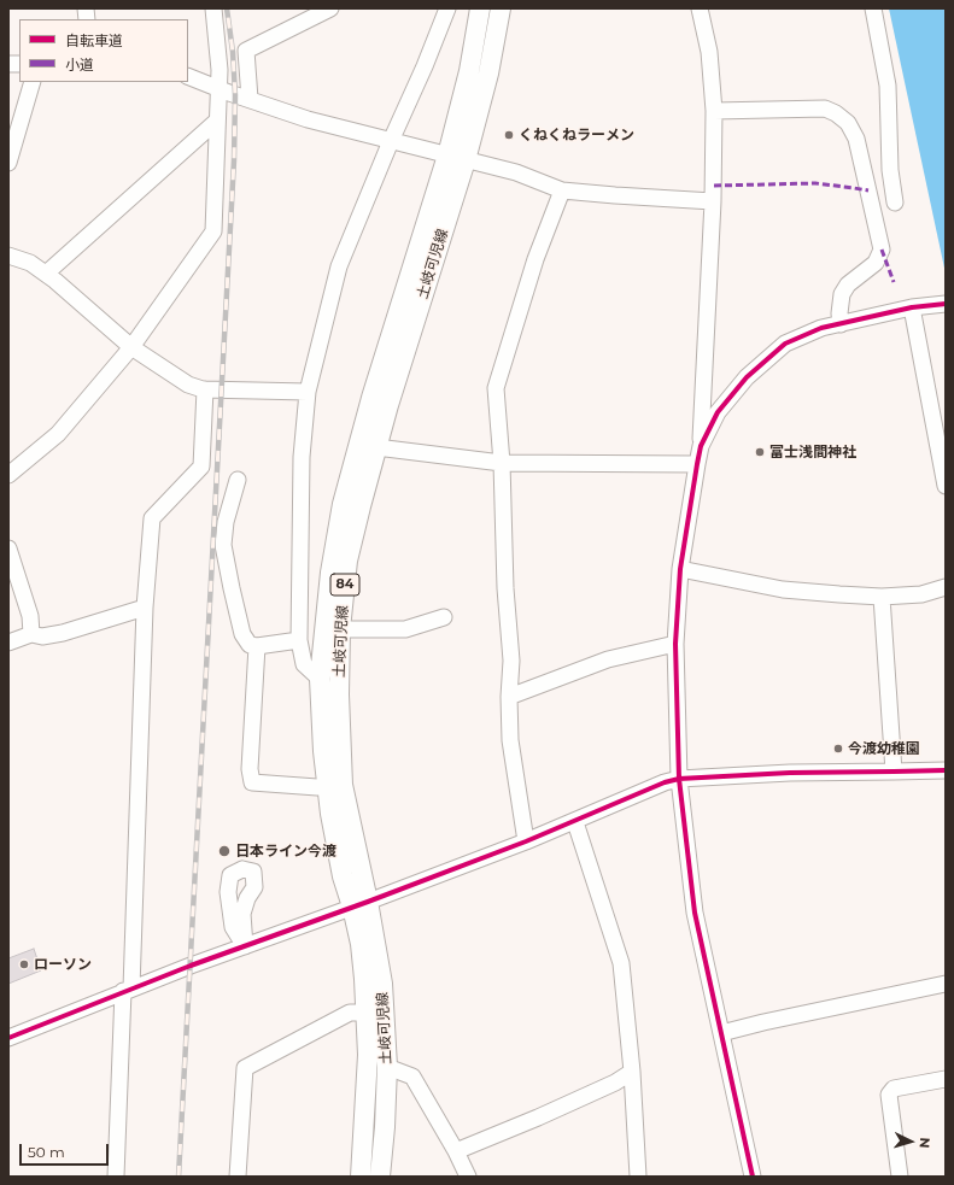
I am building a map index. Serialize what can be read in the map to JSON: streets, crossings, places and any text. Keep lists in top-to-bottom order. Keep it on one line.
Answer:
{"streets":{"main road":["土岐可児線","84"]},"places":["くねくねラーメン","富士浅間神社","今渡幼稚園","日本ライン今渡","ローソン"],"legend":["自転車道","小道"],"scale_bar":"50 m","north":"right"}
